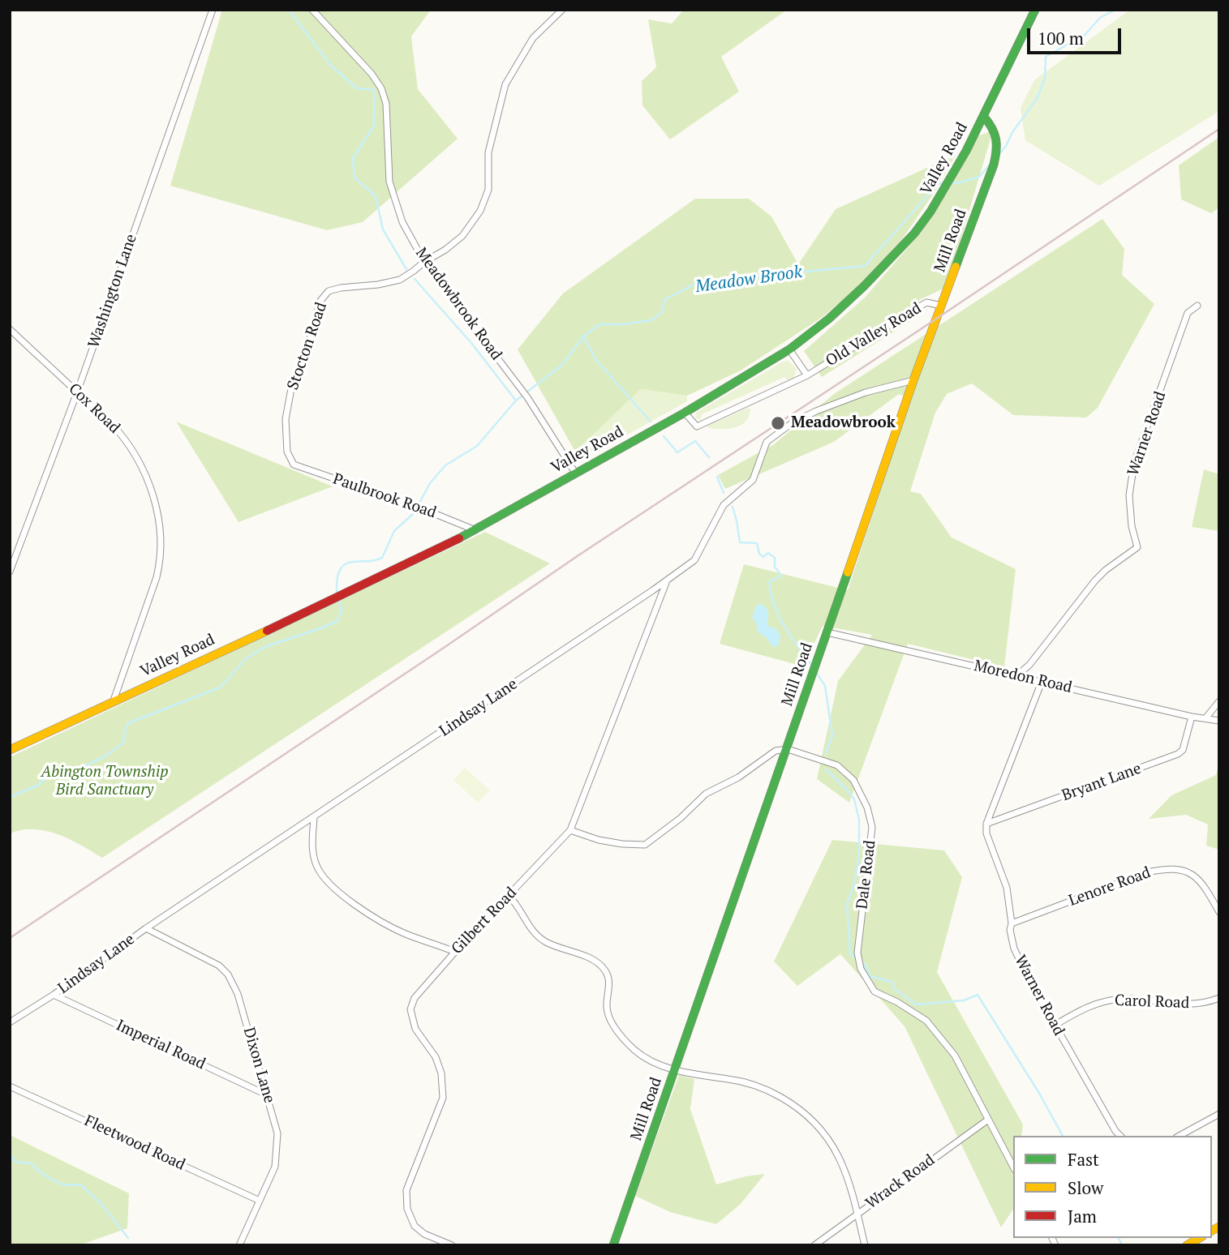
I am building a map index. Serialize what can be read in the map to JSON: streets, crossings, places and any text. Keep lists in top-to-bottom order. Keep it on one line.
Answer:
{"streets":{"main road":["Valley Road","Mill Road"],"street":["Washington Lane","Meadowbrook Road","Old Valley Road","Stocton Road","Cox Road","Warner Road","Paulbrook Road","Moredon Road","Lindsay Lane","Bryant Lane","Dale Road","Lenore Road","Gilbert Road","Carol Road","Imperial Road","Dixon Lane","Fleetwood Road","Wrack Road"]},"crossings":[["Valley Road","Mill Road"],["Valley Road","Meadowbrook Road"],["Valley Road","Old Valley Road"],["Valley Road","Cox Road"],["Valley Road","Paulbrook Road"],["Mill Road","Old Valley Road"],["Mill Road","Moredon Road"],["Mill Road","Lindsay Lane"],["Mill Road","Dale Road"],["Washington Lane","Cox Road"],["Meadowbrook Road","Stocton Road"],["Stocton Road","Paulbrook Road"],["Warner Road","Moredon Road"],["Warner Road","Bryant Lane"],["Warner Road","Lenore Road"],["Warner Road","Carol Road"],["Moredon Road","Bryant Lane"],["Lindsay Lane","Gilbert Road"],["Lindsay Lane","Imperial Road"],["Lindsay Lane","Dixon Lane"],["Dale Road","Wrack Road"],["Imperial Road","Dixon Lane"],["Dixon Lane","Fleetwood Road"]],"water":["Meadow Brook"],"parks":["Abington Township Bird Sanctuary"],"places":["Meadowbrook"],"legend":["Fast","Slow","Jam"],"scale_bar":"100 m"}
